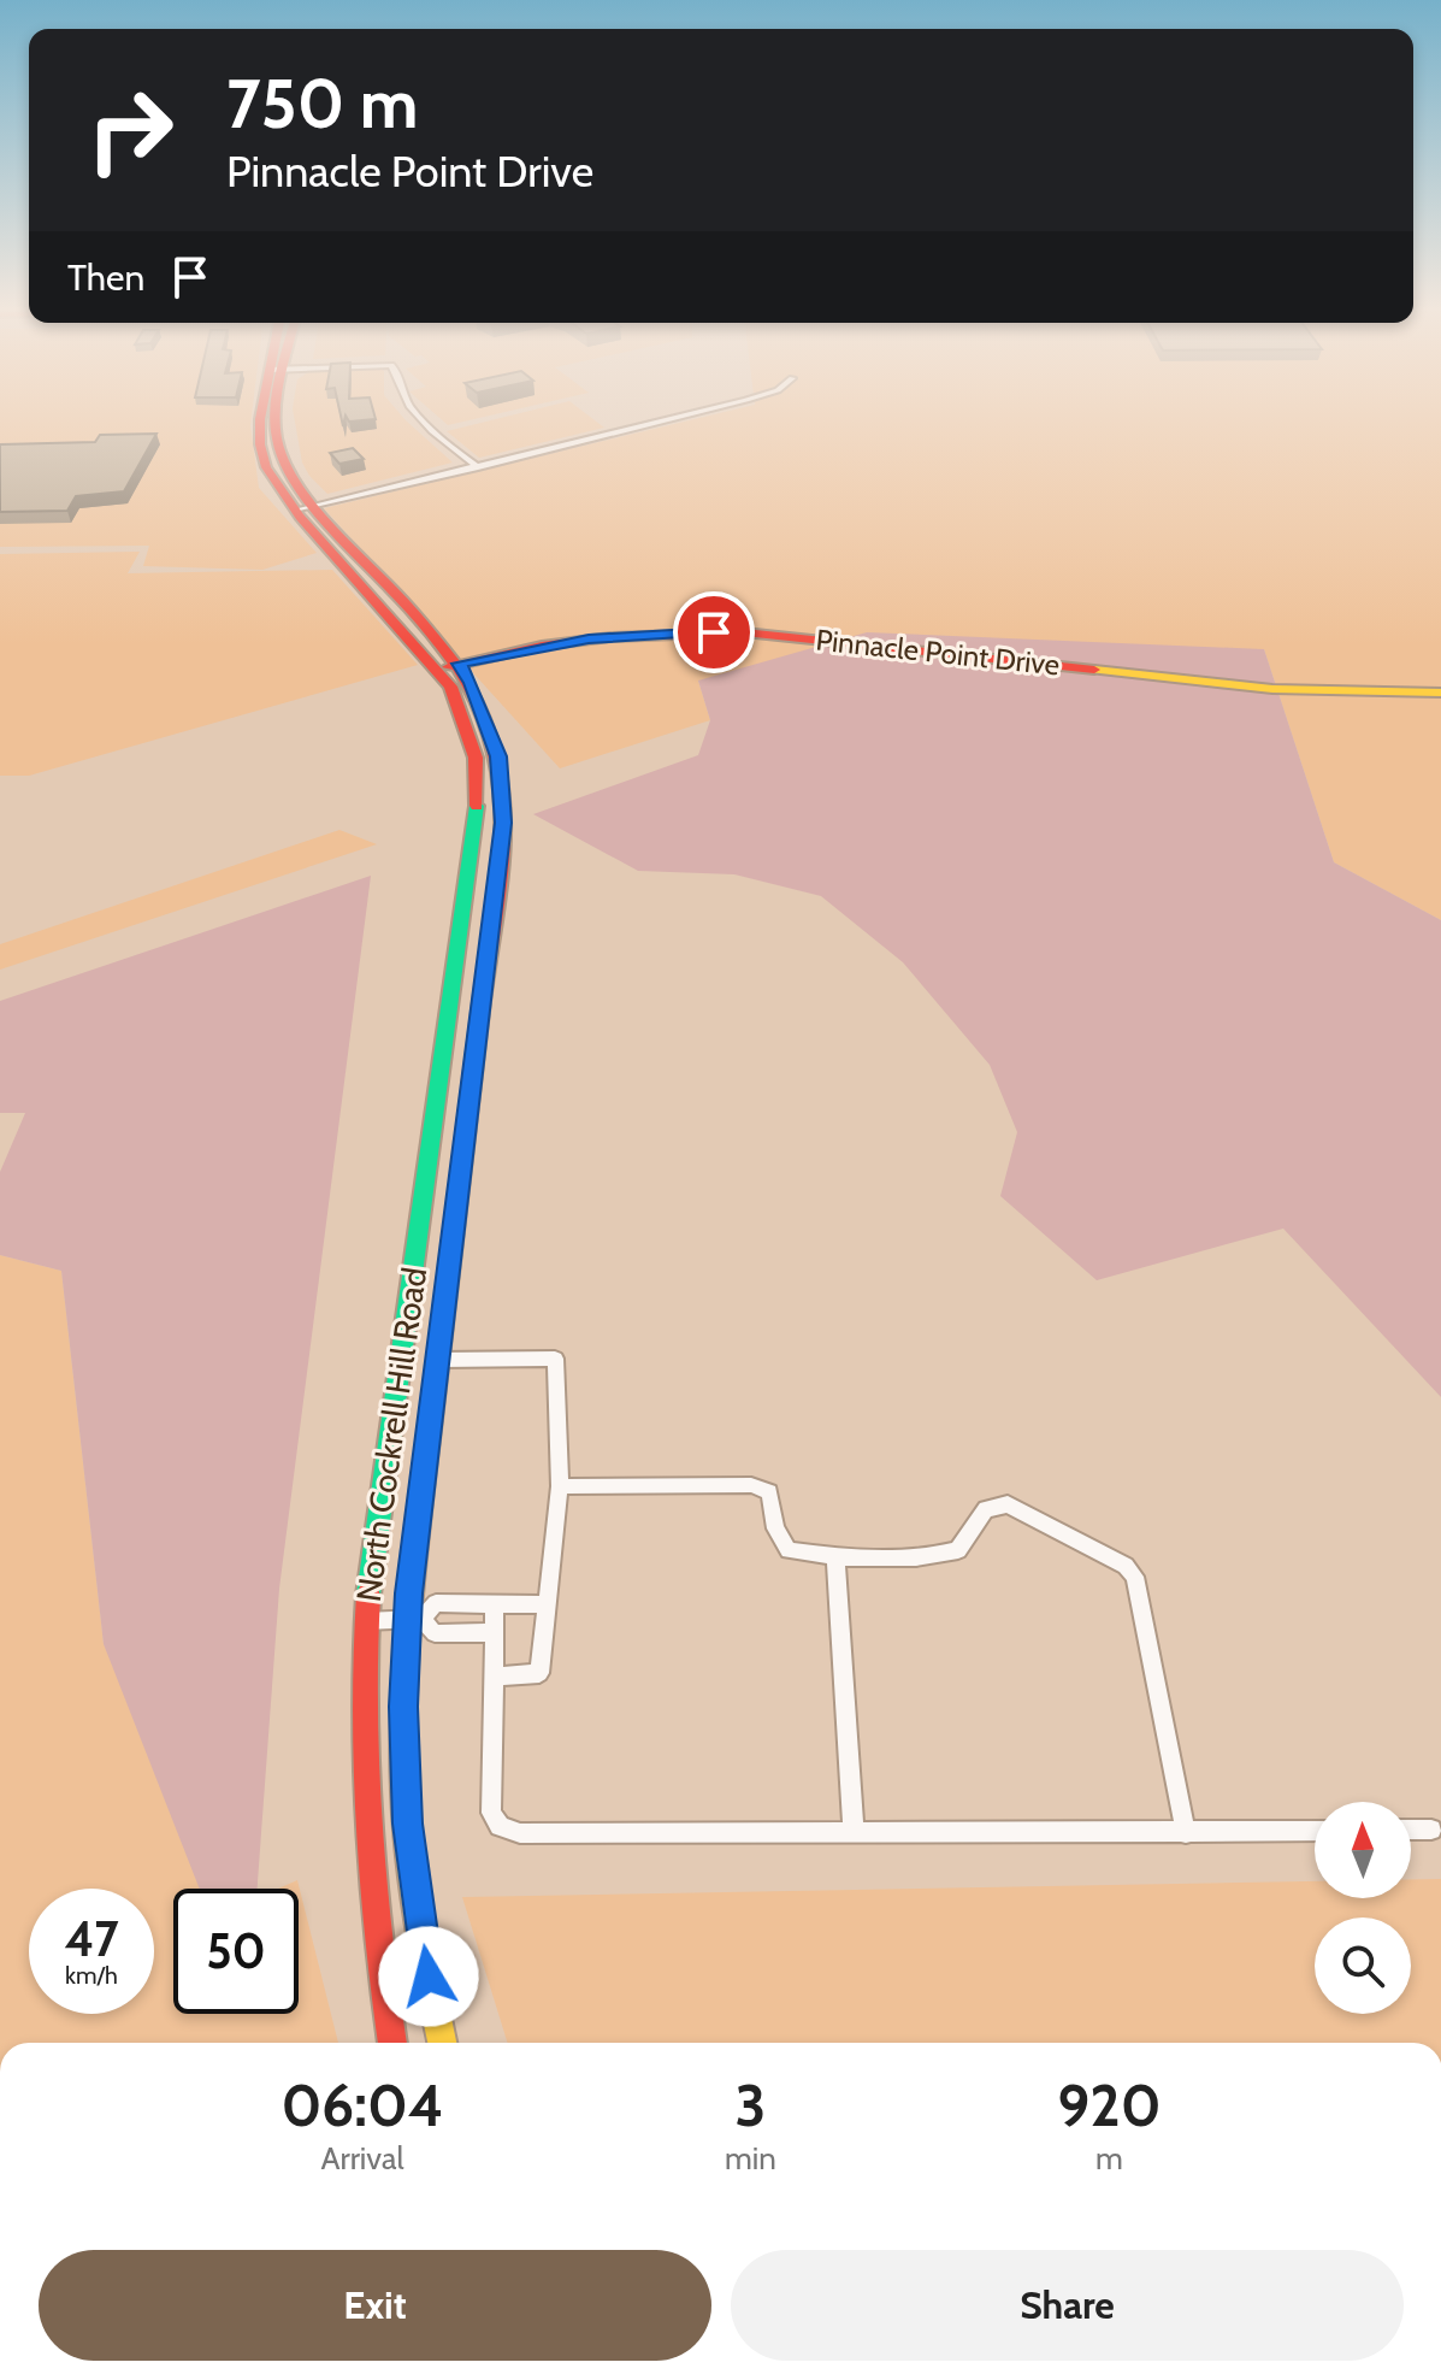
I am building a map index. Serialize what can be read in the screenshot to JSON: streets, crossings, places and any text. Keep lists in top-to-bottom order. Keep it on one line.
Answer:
{"streets":{"main road":["Pinnacle Point Drive","North Cockrell Hill Road"]},"crossings":[["Pinnacle Point Drive","North Cockrell Hill Road"]],"north":"top","page":{"turn":["750 m","Pinnacle Point Drive"],"then":"Then","speed":"47 km/h","limit":"50","eta":["06:04","Arrival","3","min","920","m"],"buttons":["Exit","Share"]}}
